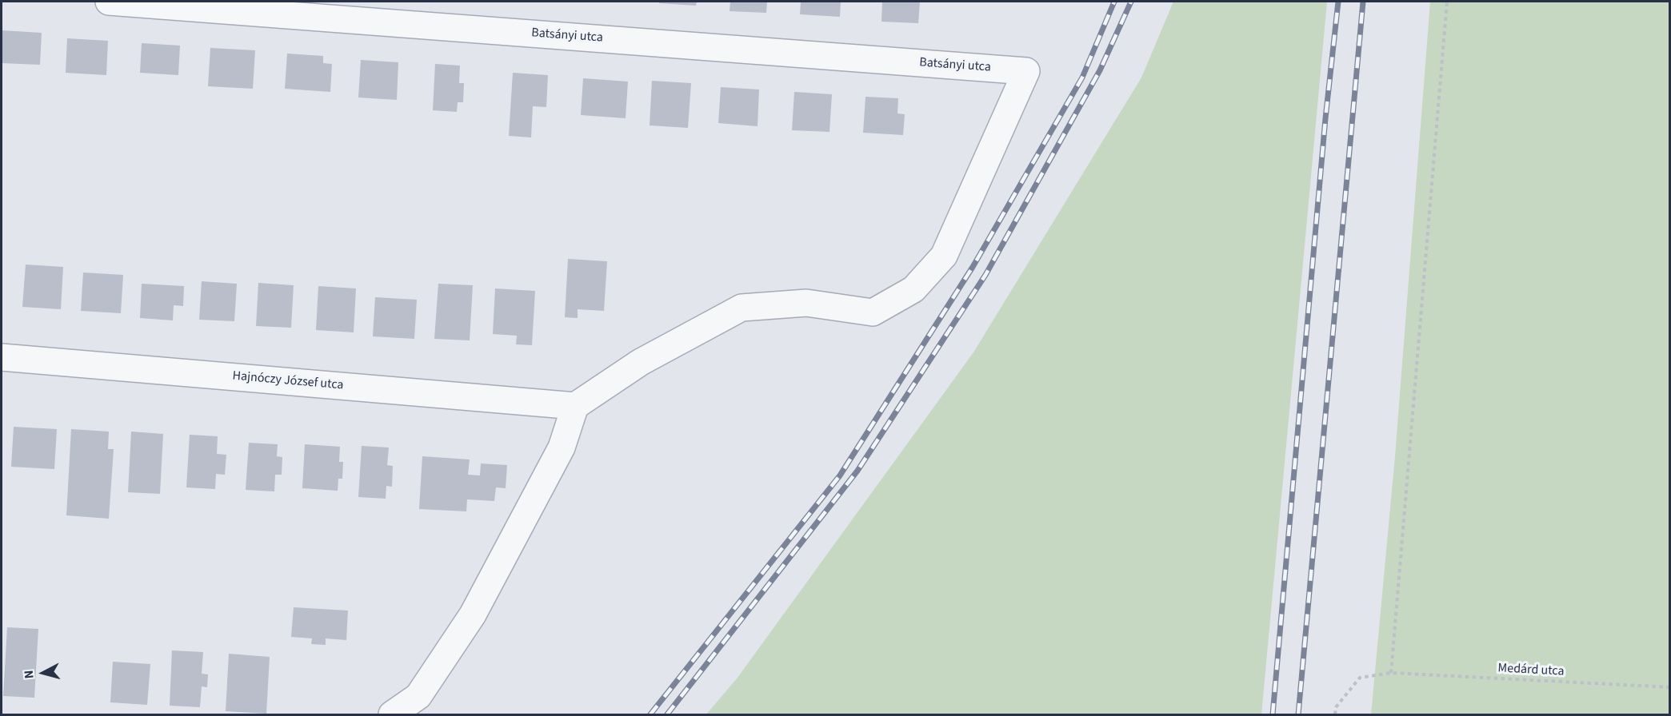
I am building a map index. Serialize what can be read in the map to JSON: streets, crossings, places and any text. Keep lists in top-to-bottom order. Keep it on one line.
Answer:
{"streets":{"street":["Batsányi utca","Hajnóczy József utca"],"path":["Medárd utca"]},"crossings":[["Batsányi utca","Hajnóczy József utca"]],"north":"left"}
